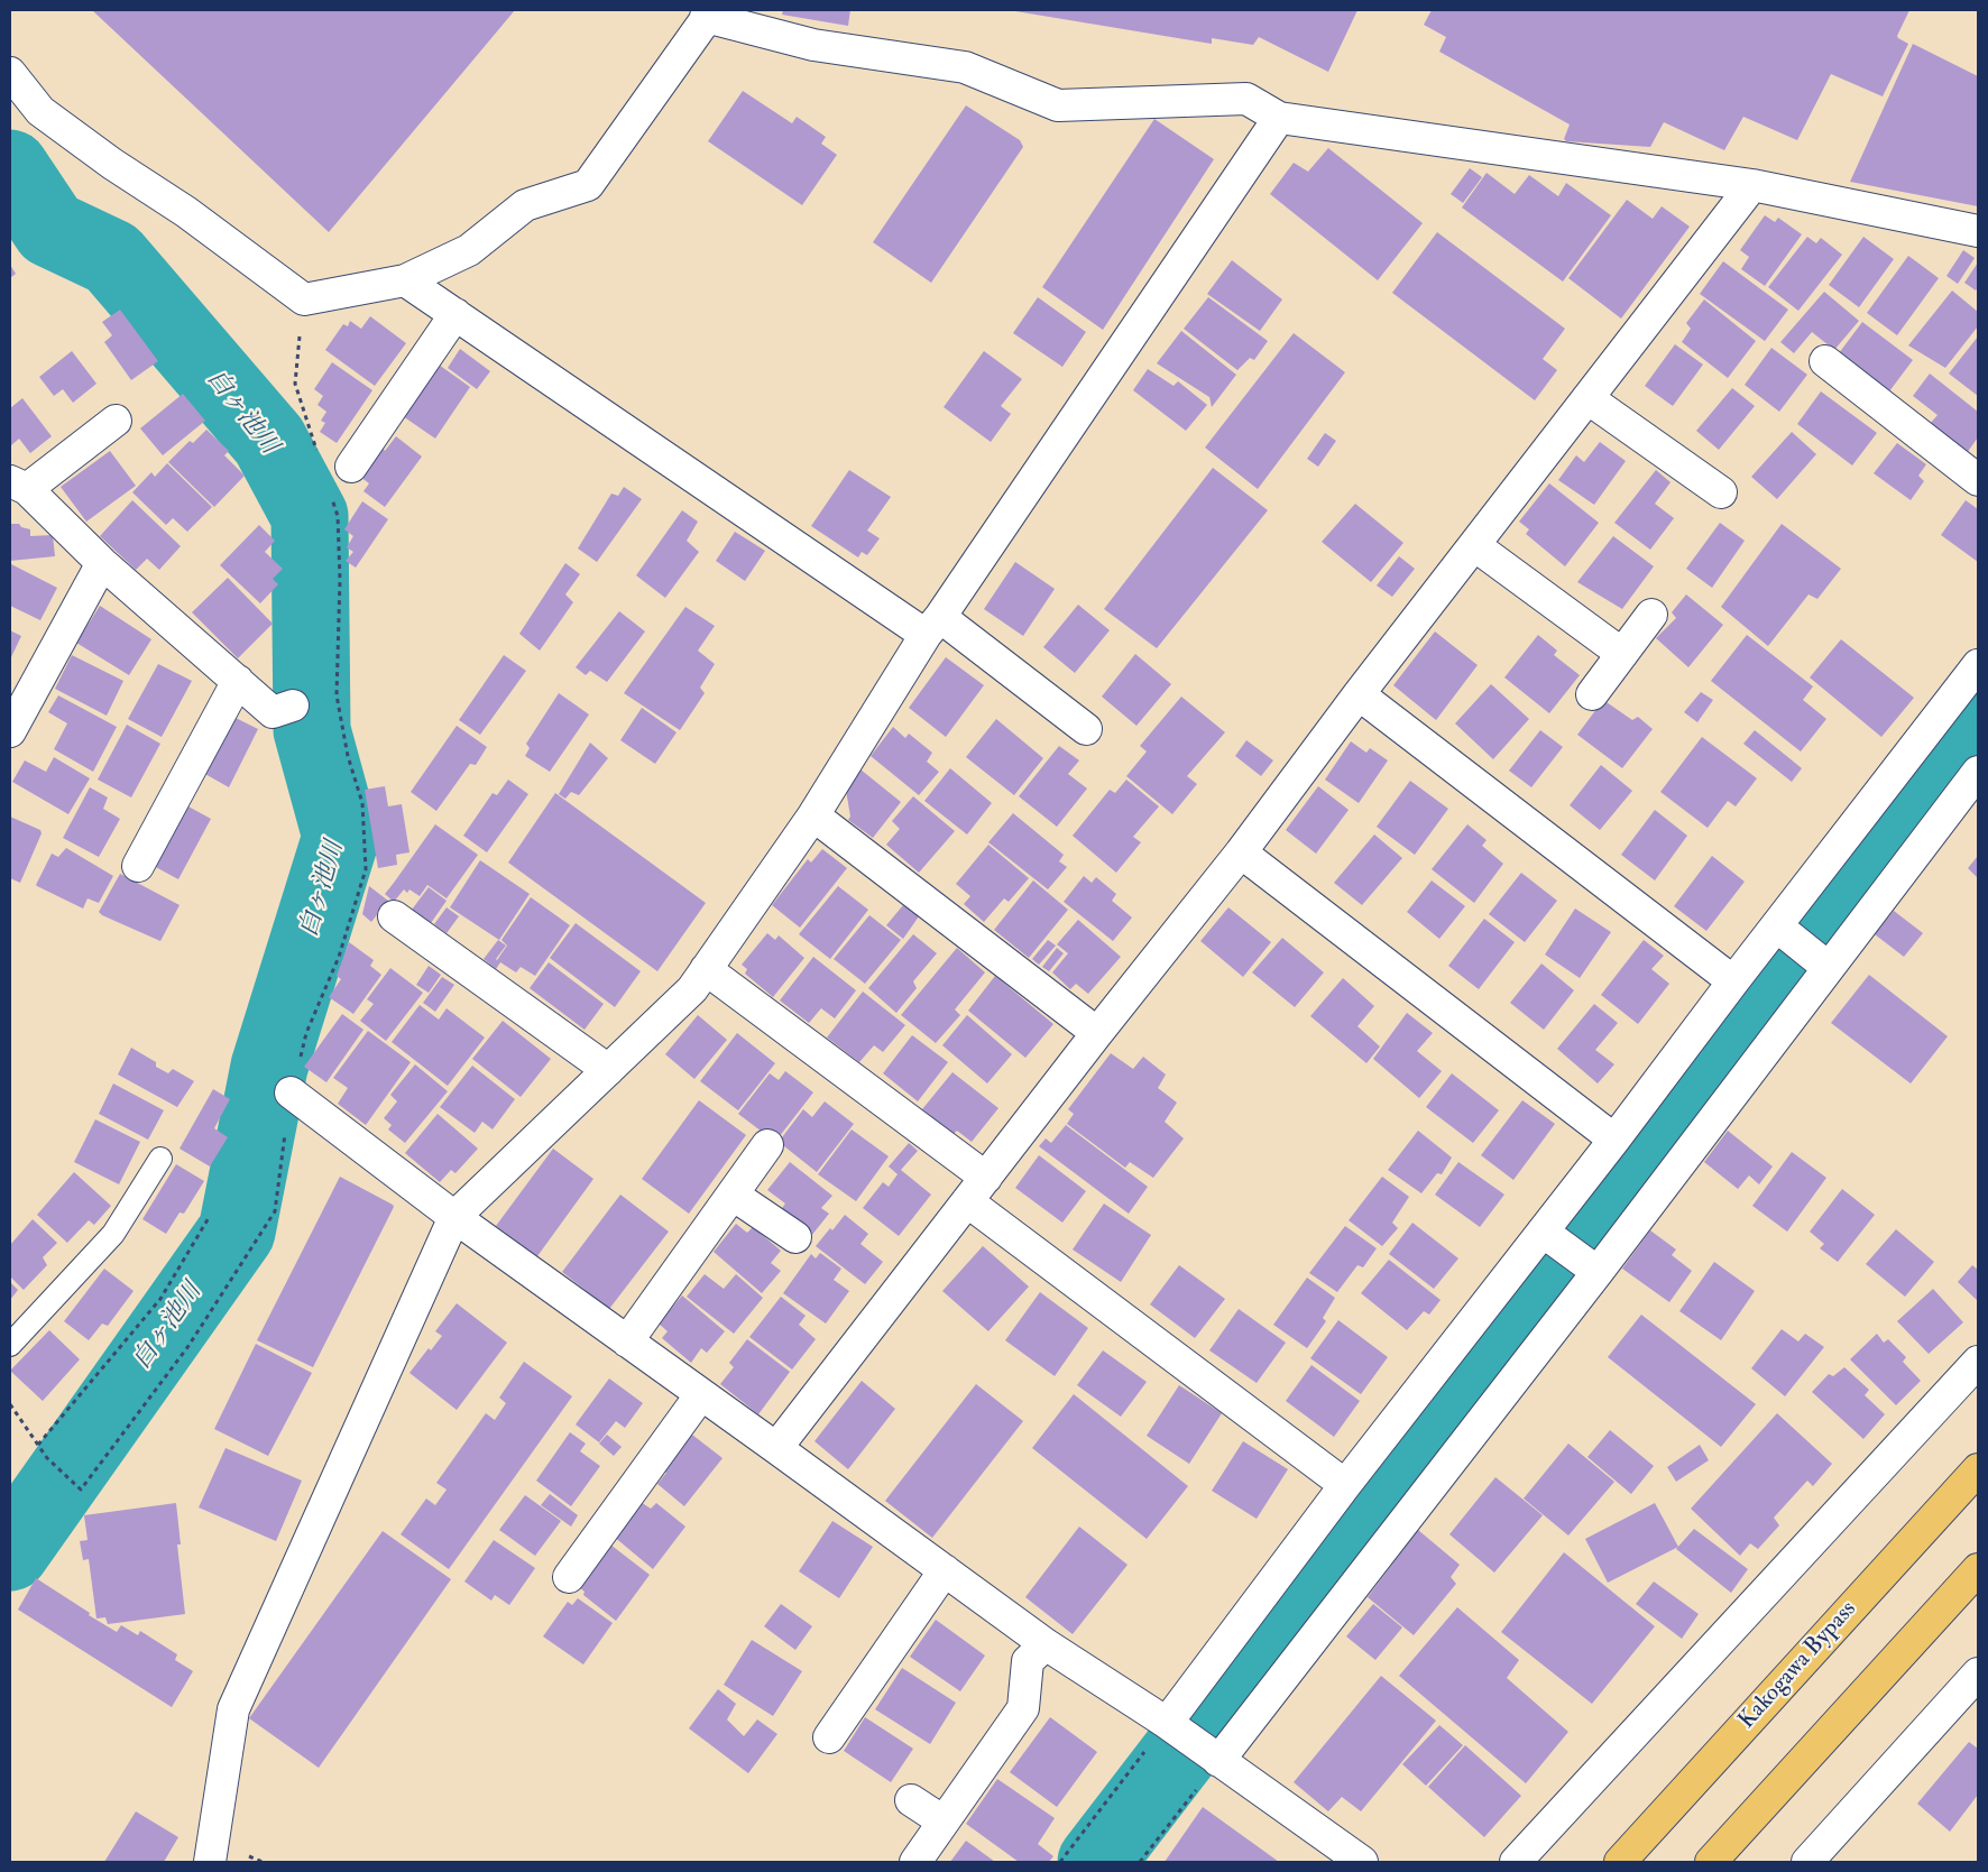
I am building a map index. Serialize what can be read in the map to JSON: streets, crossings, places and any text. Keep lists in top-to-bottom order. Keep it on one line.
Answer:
{"streets":{"highway":["Kakogawa Bypass"]},"water":["白ヶ池川"]}
